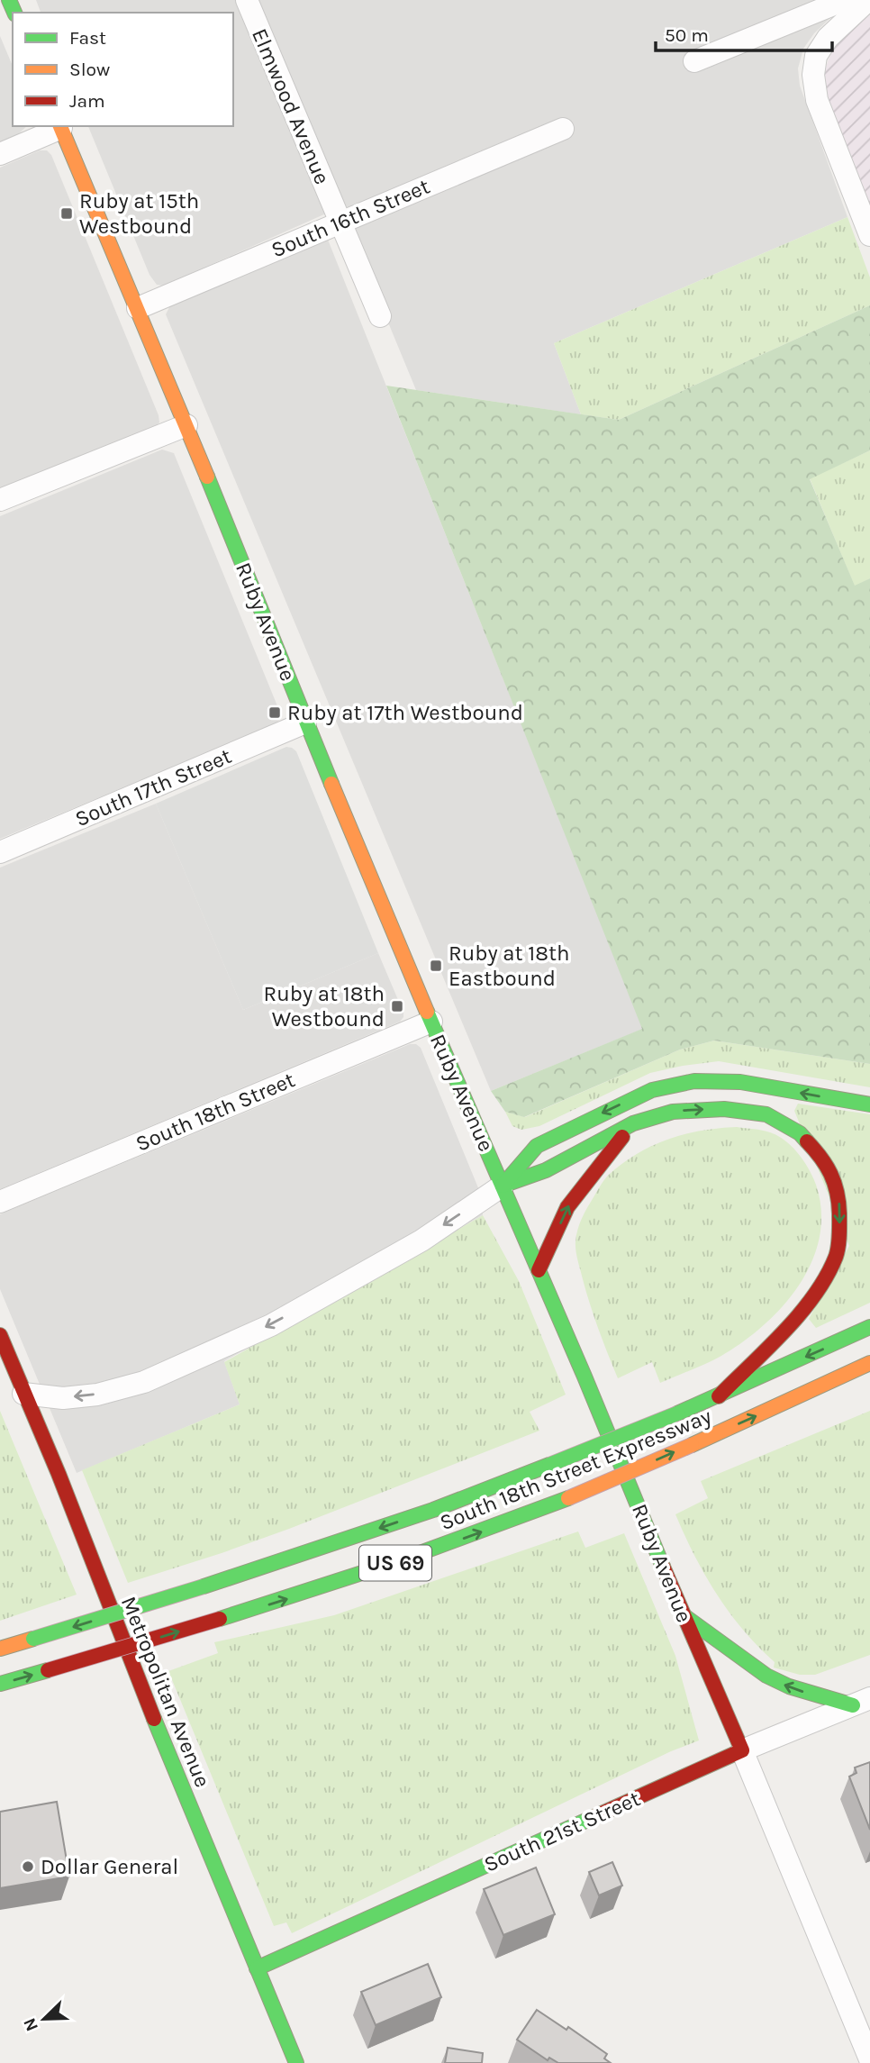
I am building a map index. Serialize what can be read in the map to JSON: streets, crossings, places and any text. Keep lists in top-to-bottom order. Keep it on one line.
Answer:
{"streets":{"main road":["Ruby Avenue","South 18th Street Expressway","US 69","Metropolitan Avenue","South 21st Street"],"street":["Elmwood Avenue","South 16th Street","South 17th Street","South 18th Street"]},"crossings":[["Elmwood Avenue","South 16th Street"],["South 16th Street","Ruby Avenue"],["Ruby Avenue","South 17th Street"],["Ruby Avenue","South 18th Street"],["Ruby Avenue","South 21st Street"],["Metropolitan Avenue","South 21st Street"]],"places":{"transit":["Ruby at 15th Westbound","Ruby at 17th Westbound","Ruby at 18th Eastbound","Ruby at 18th Westbound"],"other":["Dollar General"]},"legend":["Fast","Slow","Jam"],"scale_bar":"50 m","north":"bottom left"}
